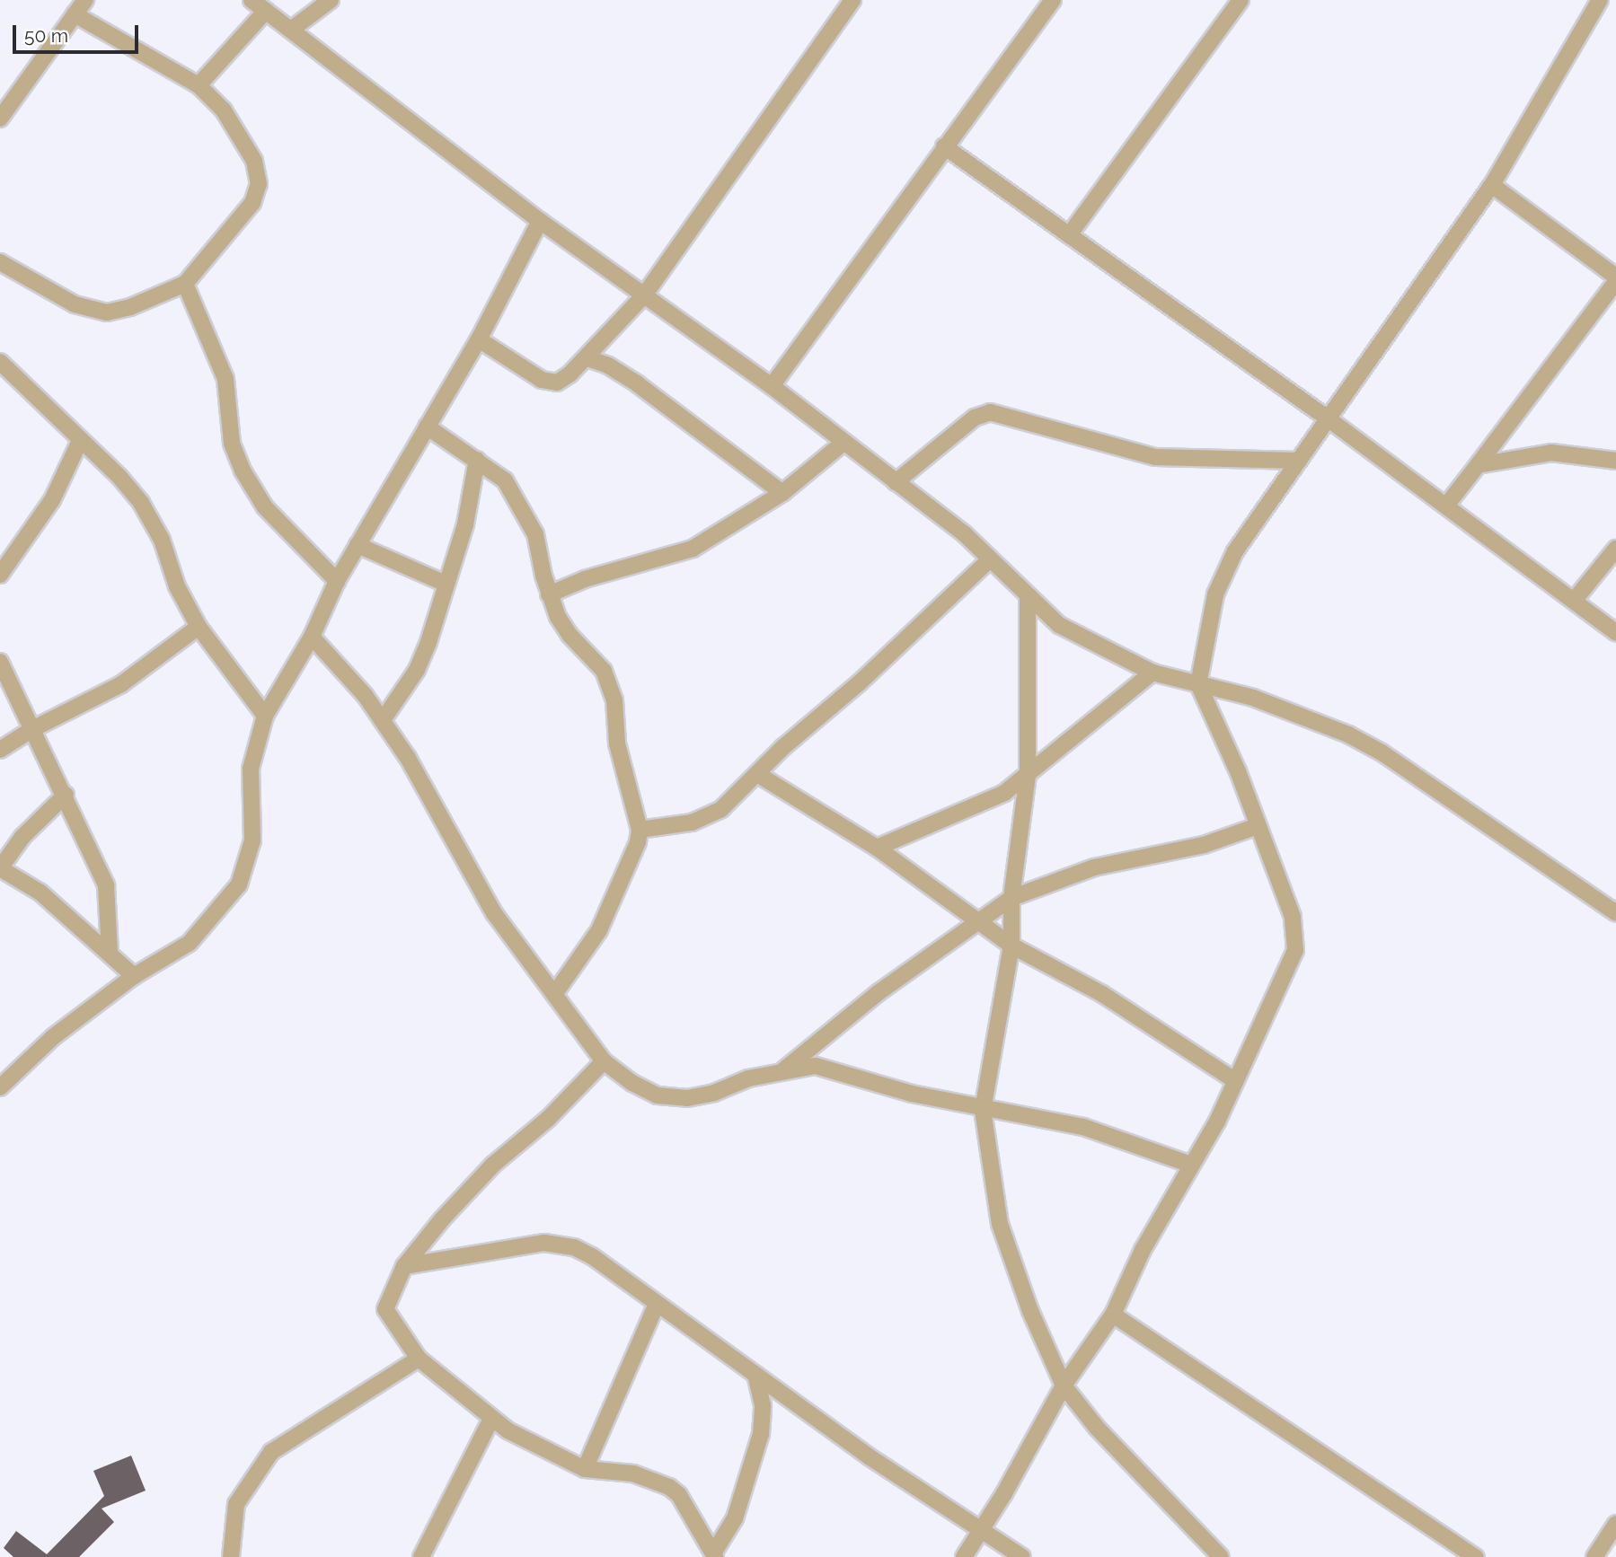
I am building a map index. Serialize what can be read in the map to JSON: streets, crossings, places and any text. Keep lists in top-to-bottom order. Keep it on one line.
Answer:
{"scale_bar":"50 m"}
